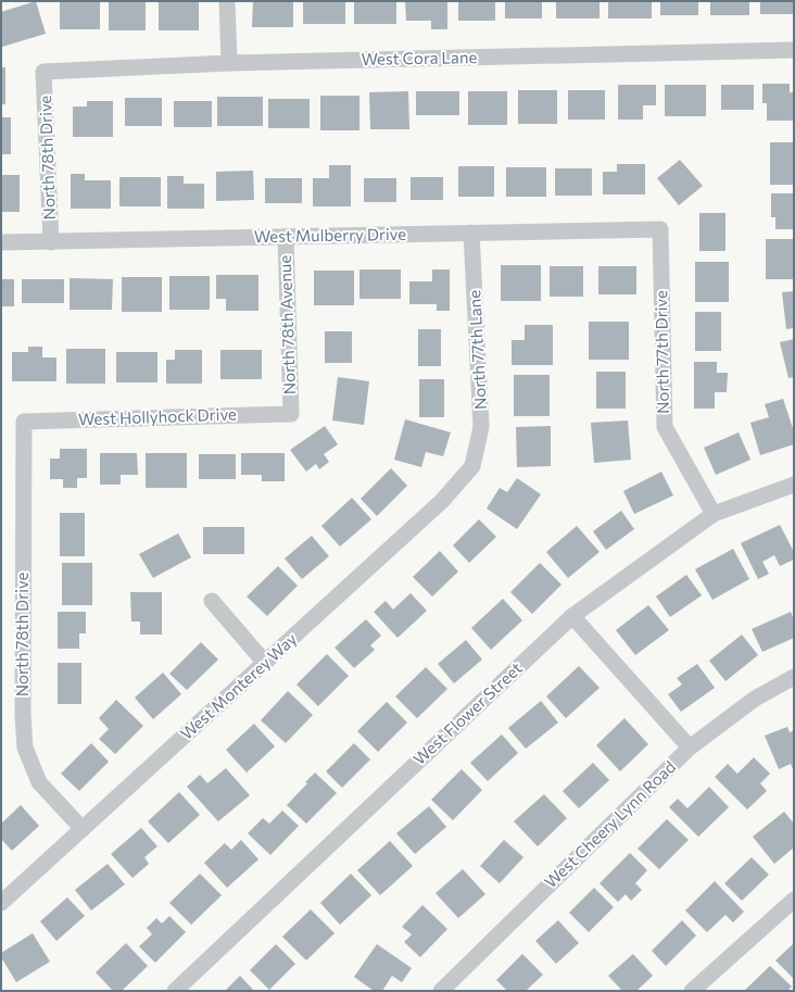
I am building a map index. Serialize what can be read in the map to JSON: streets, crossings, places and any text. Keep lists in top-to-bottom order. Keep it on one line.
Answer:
{"streets":{"street":["West Cora Lane","North 78th Drive","West Mulberry Drive","North 78th Avenue","North 77th Lane","North 77th Drive","West Hollyhock Drive","West Monterey Way","West Flower Street","West Cheery Lynn Road"]},"crossings":[["West Cora Lane","North 78th Drive"],["North 78th Drive","West Mulberry Drive"],["North 78th Drive","West Hollyhock Drive"],["North 78th Drive","West Monterey Way"],["West Mulberry Drive","North 78th Avenue"],["West Mulberry Drive","North 77th Lane"],["West Mulberry Drive","North 77th Drive"],["North 78th Avenue","West Hollyhock Drive"],["North 77th Lane","West Monterey Way"],["North 77th Drive","West Flower Street"]]}
